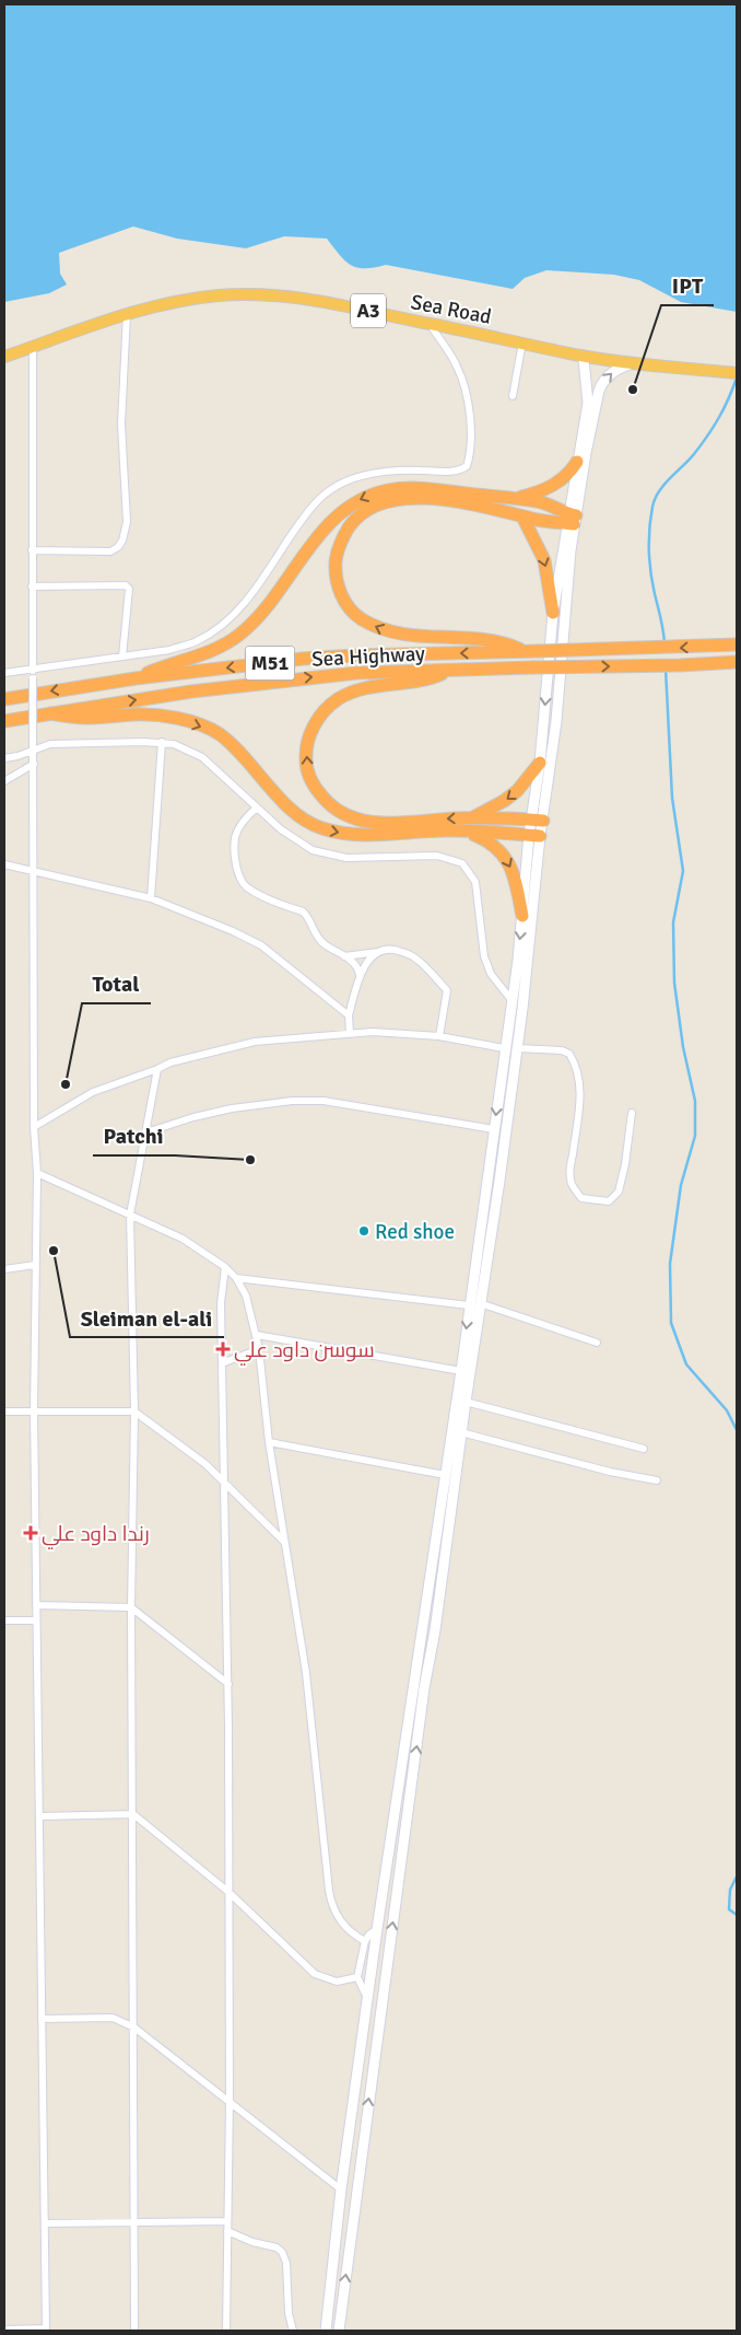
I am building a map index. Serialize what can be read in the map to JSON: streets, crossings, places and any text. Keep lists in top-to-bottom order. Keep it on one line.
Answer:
{"streets":{"highway":["Sea Road","A3","Sea Highway","M51"]},"places":{"other":["IPT","Total","Patchi","Red shoe","Sleiman el-ali"],"health":["سوسن داود علي","رندا داود علي"]}}
